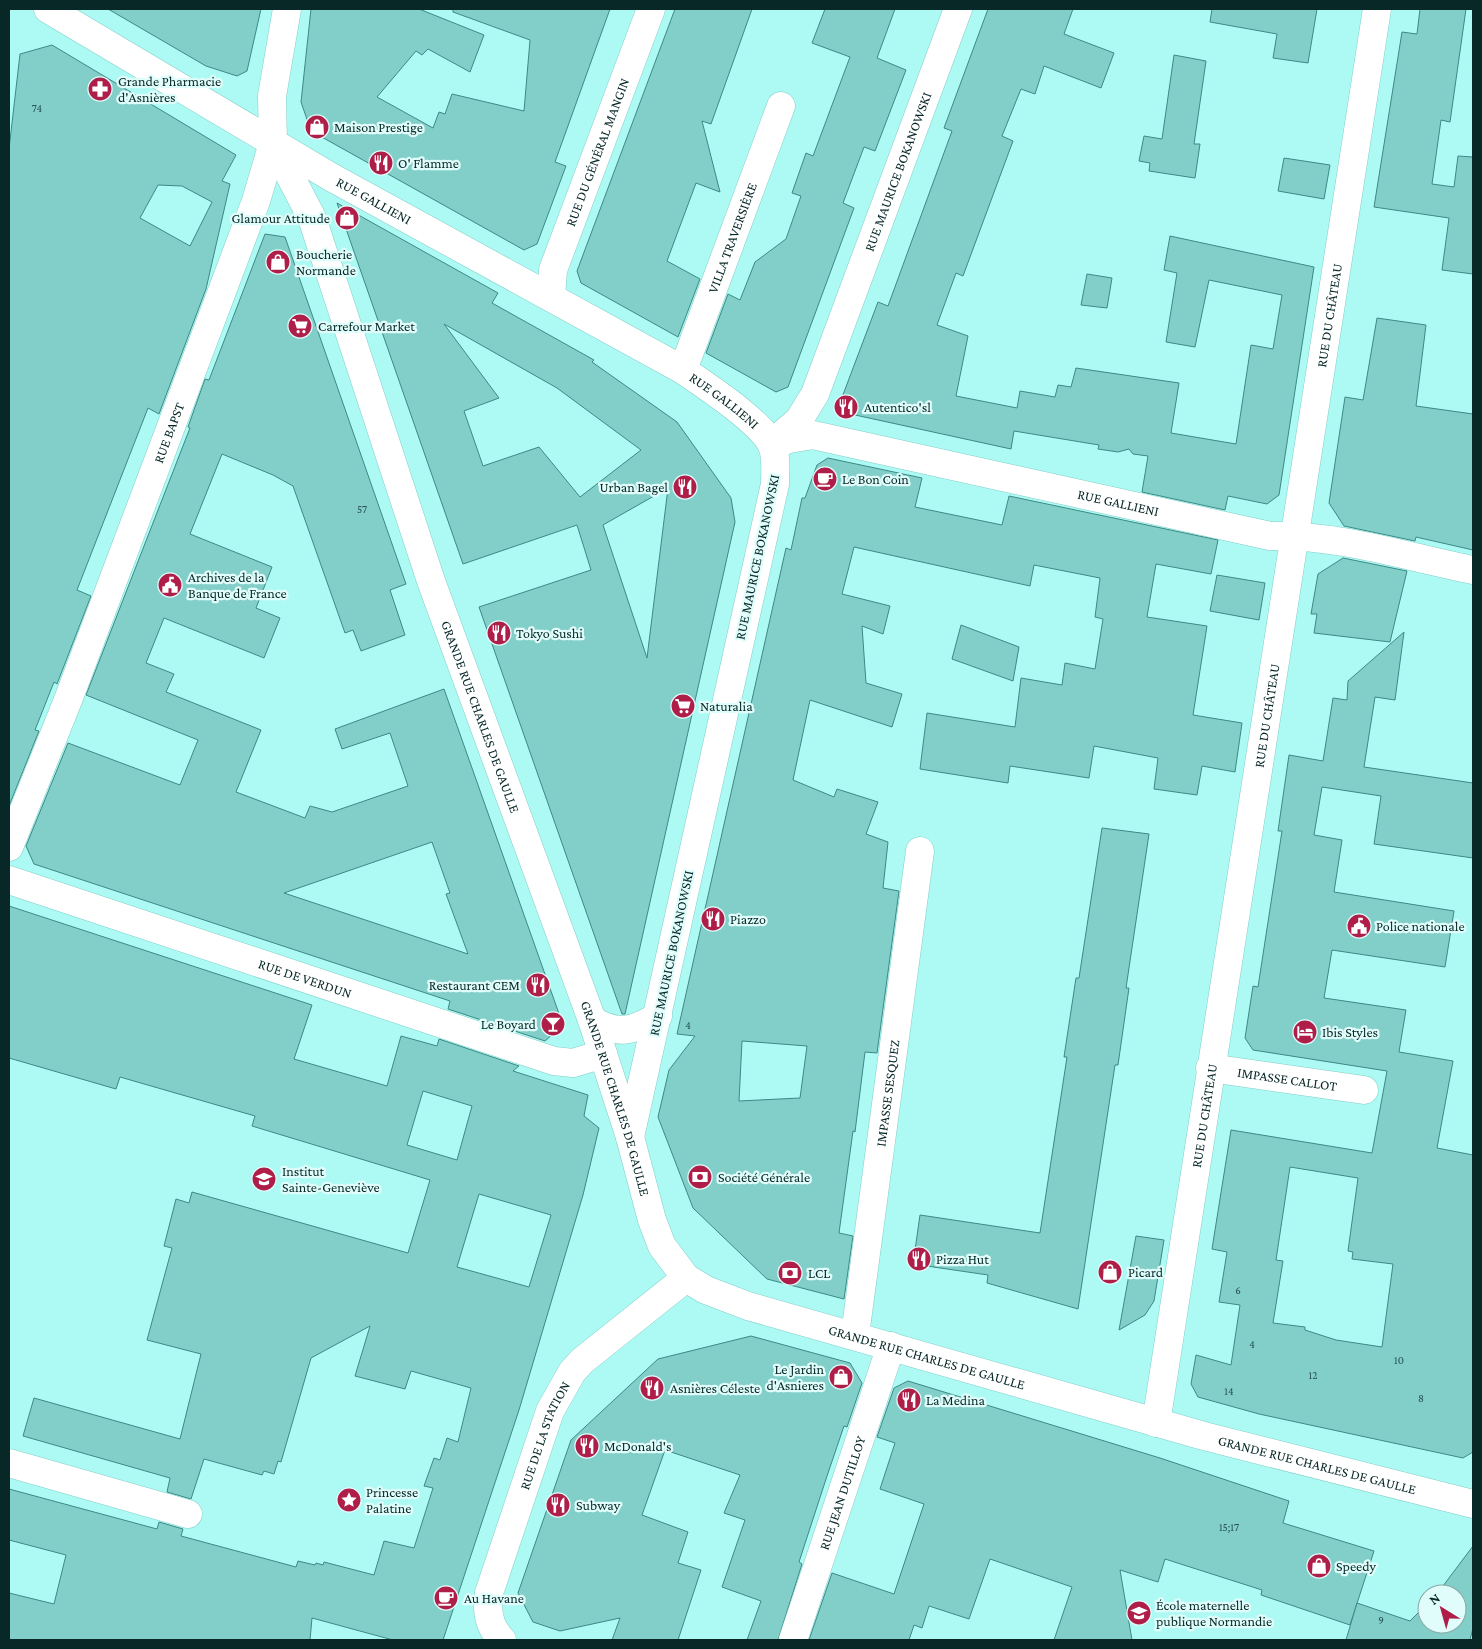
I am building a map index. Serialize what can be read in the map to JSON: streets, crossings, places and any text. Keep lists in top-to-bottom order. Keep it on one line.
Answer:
{"streets":{"street":["RUE DU GÉNÉRAL MANGIN","RUE MAURICE BOKANOWSKI","RUE GALLIENI","VILLA TRAVERSIÈRE","RUE DU CHÂTEAU","RUE BAPST","GRANDE RUE CHARLES DE GAULLE","RUE DE VERDUN","IMPASSE CALLOT","IMPASSE SESQUEZ","RUE DE LA STATION","RUE JEAN DUTILLOY"]},"crossings":[["RUE DU GÉNÉRAL MANGIN","RUE GALLIENI"],["RUE MAURICE BOKANOWSKI","RUE GALLIENI"],["RUE MAURICE BOKANOWSKI","GRANDE RUE CHARLES DE GAULLE"],["RUE GALLIENI","VILLA TRAVERSIÈRE"],["RUE GALLIENI","RUE DU CHÂTEAU"],["RUE GALLIENI","RUE BAPST"],["RUE GALLIENI","GRANDE RUE CHARLES DE GAULLE"],["RUE DU CHÂTEAU","GRANDE RUE CHARLES DE GAULLE"],["RUE DU CHÂTEAU","IMPASSE CALLOT"],["RUE BAPST","GRANDE RUE CHARLES DE GAULLE"],["GRANDE RUE CHARLES DE GAULLE","RUE DE VERDUN"],["GRANDE RUE CHARLES DE GAULLE","IMPASSE SESQUEZ"],["GRANDE RUE CHARLES DE GAULLE","RUE DE LA STATION"],["GRANDE RUE CHARLES DE GAULLE","RUE JEAN DUTILLOY"]],"places":{"pharmacy":["Grande Pharmacie d'Asnières"],"shop":["Maison Prestige","Glamour Attitude","Boucherie Normande","Picard","Le Jardin d'Asnieres","Speedy"],"restaurant":["O' Flamme","Autentico'sl","Urban Bagel","Tokyo Sushi","Piazzo","Restaurant CEM","Pizza Hut","Asnières Céleste","La Medina","McDonald's","Subway"],"supermarket":["Carrefour Market","Naturalia"],"cafe":["Le Bon Coin","Au Havane"],"public building":["Archives de la Banque de France","Police nationale"],"bar":["Le Boyard"],"hotel":["Ibis Styles"],"bank":["Société Générale","LCL"],"school or university":["Institut Sainte-Geneviève","École maternelle publique Normandie"],"place":["Princesse Palatine"]},"house_numbers":["74","57","4","6","4","10","12","14","8","15;17","9"],"north":"top left"}
